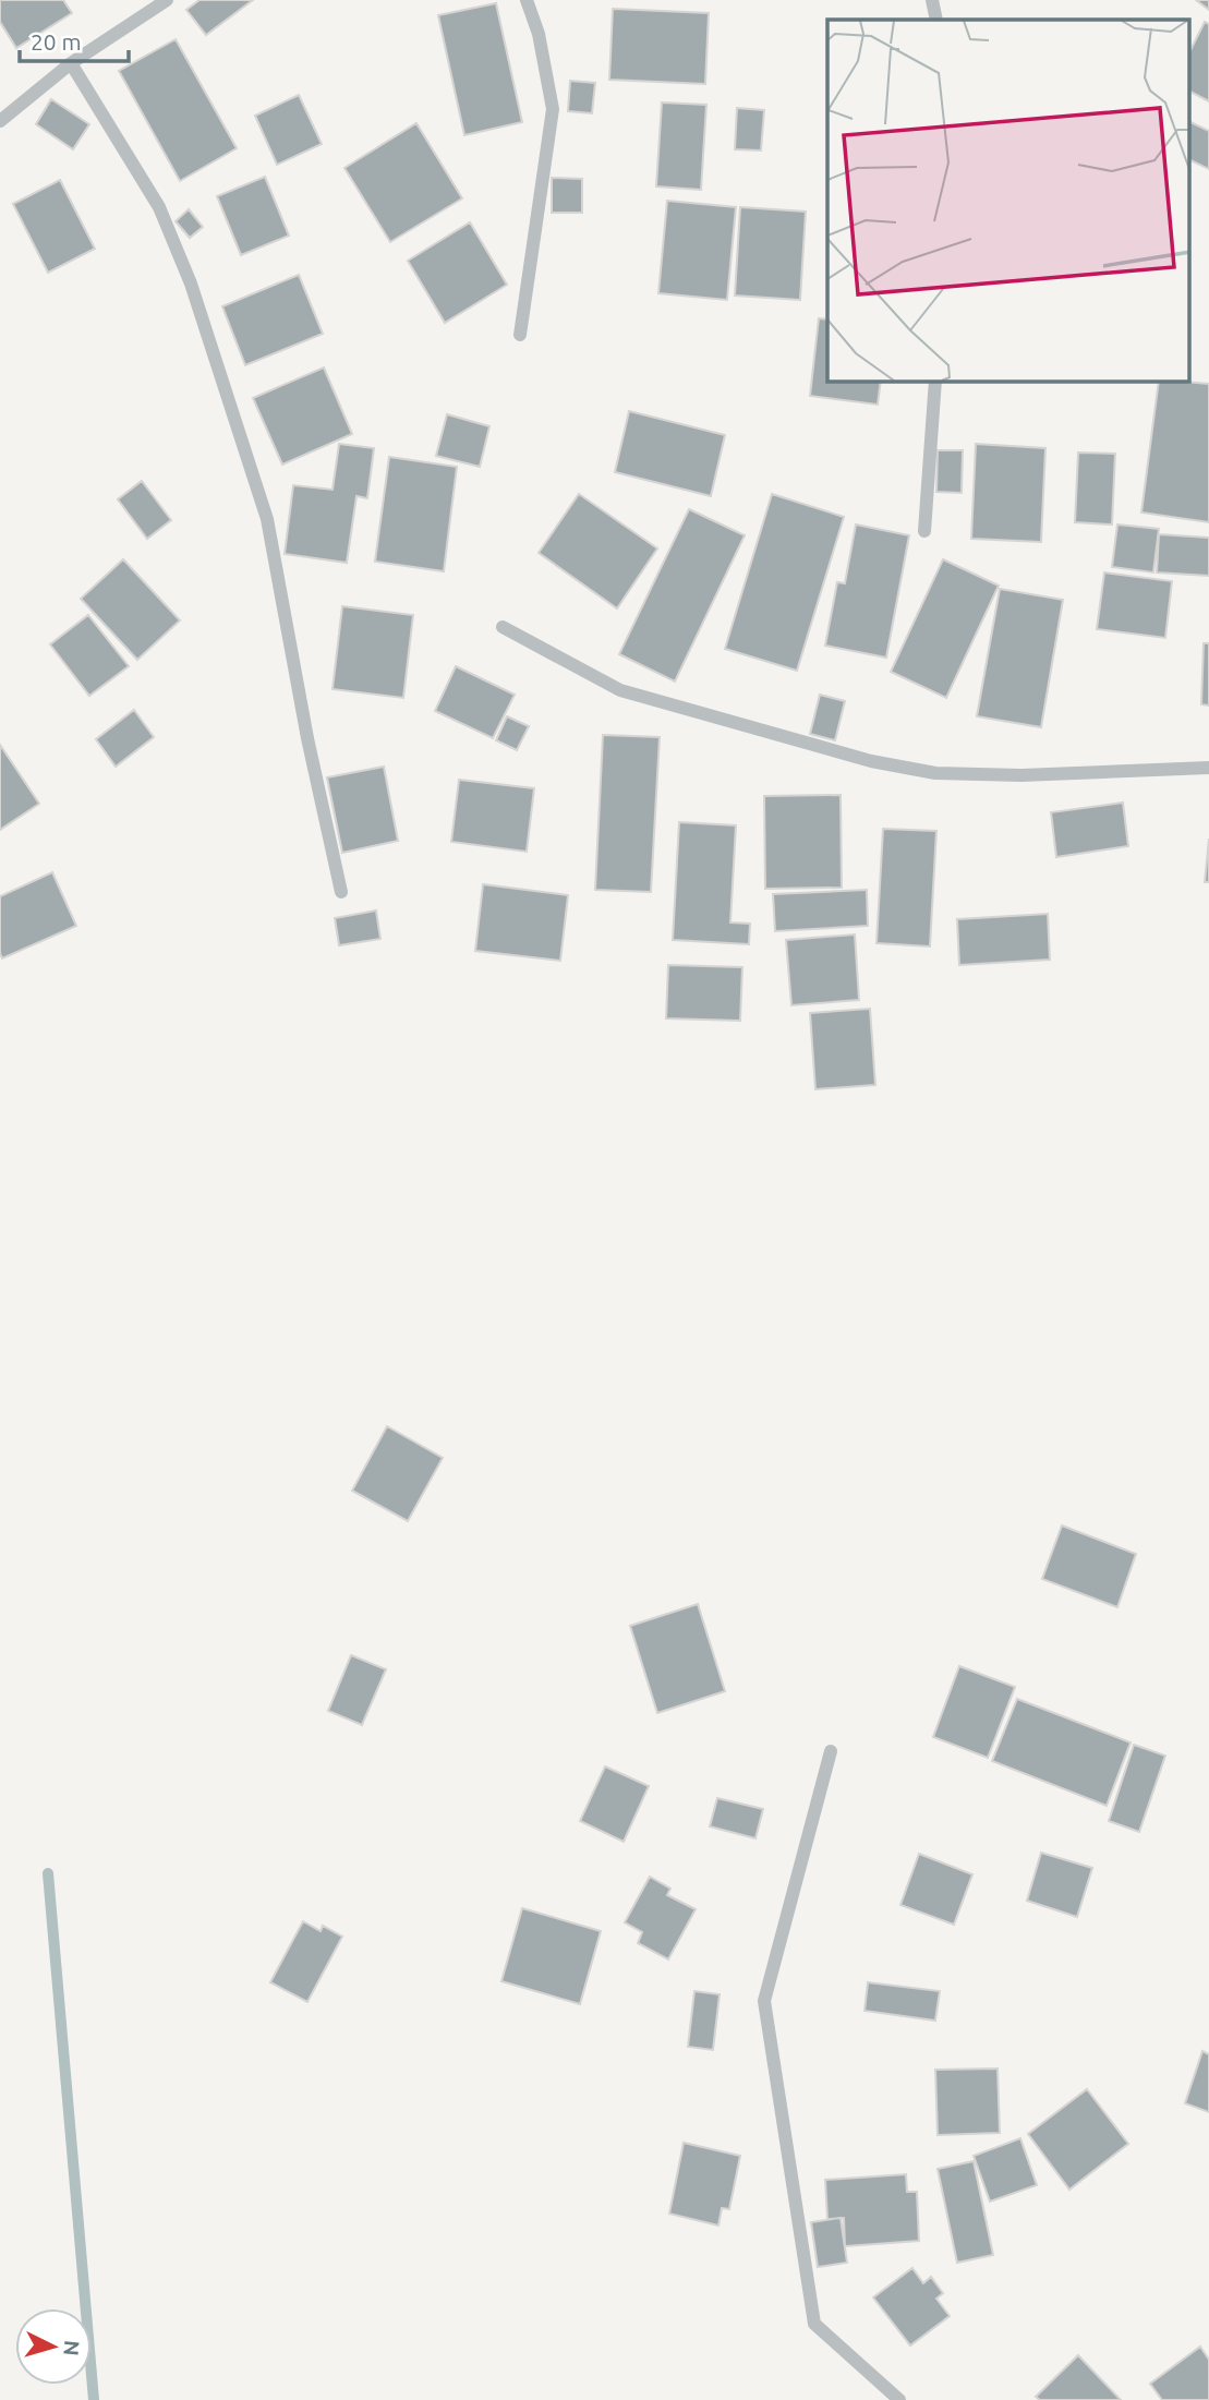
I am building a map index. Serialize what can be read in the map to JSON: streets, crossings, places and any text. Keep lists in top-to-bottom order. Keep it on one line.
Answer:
{"scale_bar":"20 m","north":"right"}
